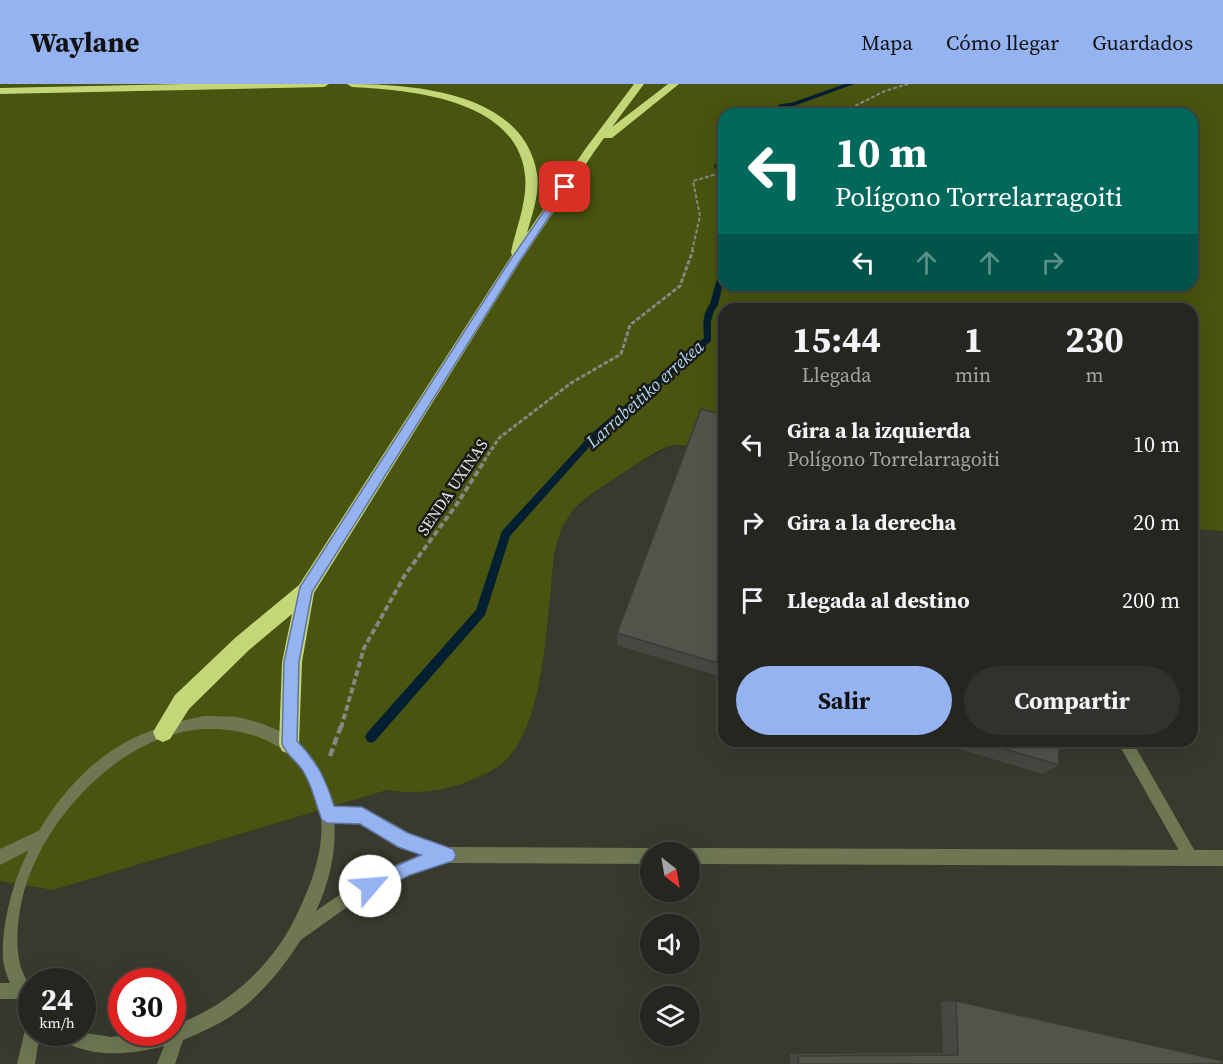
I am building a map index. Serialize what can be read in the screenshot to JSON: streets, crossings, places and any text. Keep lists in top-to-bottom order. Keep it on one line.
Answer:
{"streets":{"path":["SENDA UXINAS"]},"water":["Larrabeitiko errekea"],"north":"bottom right","page":{"header":"Waylane","nav":["Mapa","Cómo llegar","Guardados"],"turn":["10 m","Polígono Torrelarragoiti"],"eta":["15:44","Llegada","1","min","230","m"],"list":[{"name":"Gira a la izquierda","note":"Polígono Torrelarragoiti","value":"10 m"},{"name":"Gira a la derecha","value":"20 m"},{"name":"Llegada al destino","value":"200 m"}],"buttons":["Salir","Compartir"],"speed":"24 km/h","limit":"30"}}
